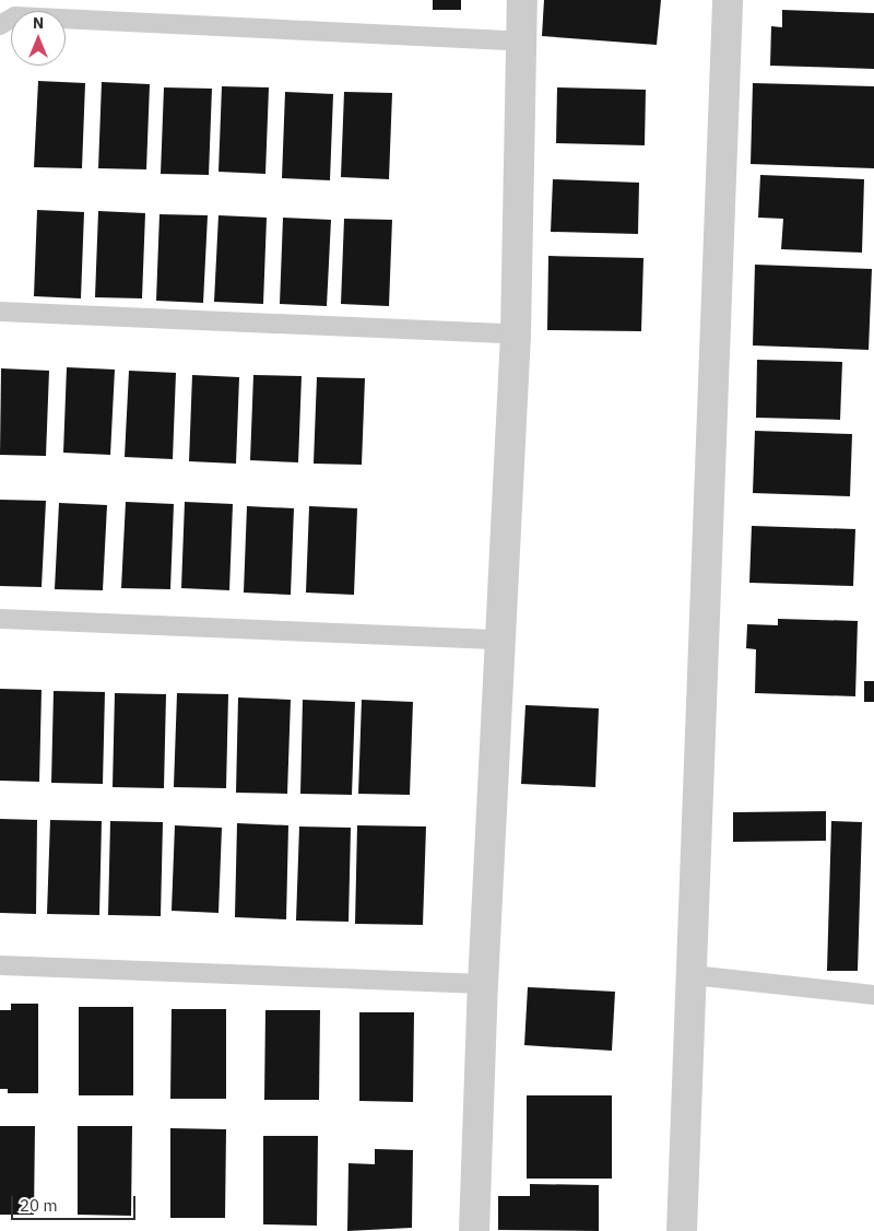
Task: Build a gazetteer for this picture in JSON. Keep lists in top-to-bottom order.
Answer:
{
  "scale_bar": "20 m",
  "north": "top"
}
